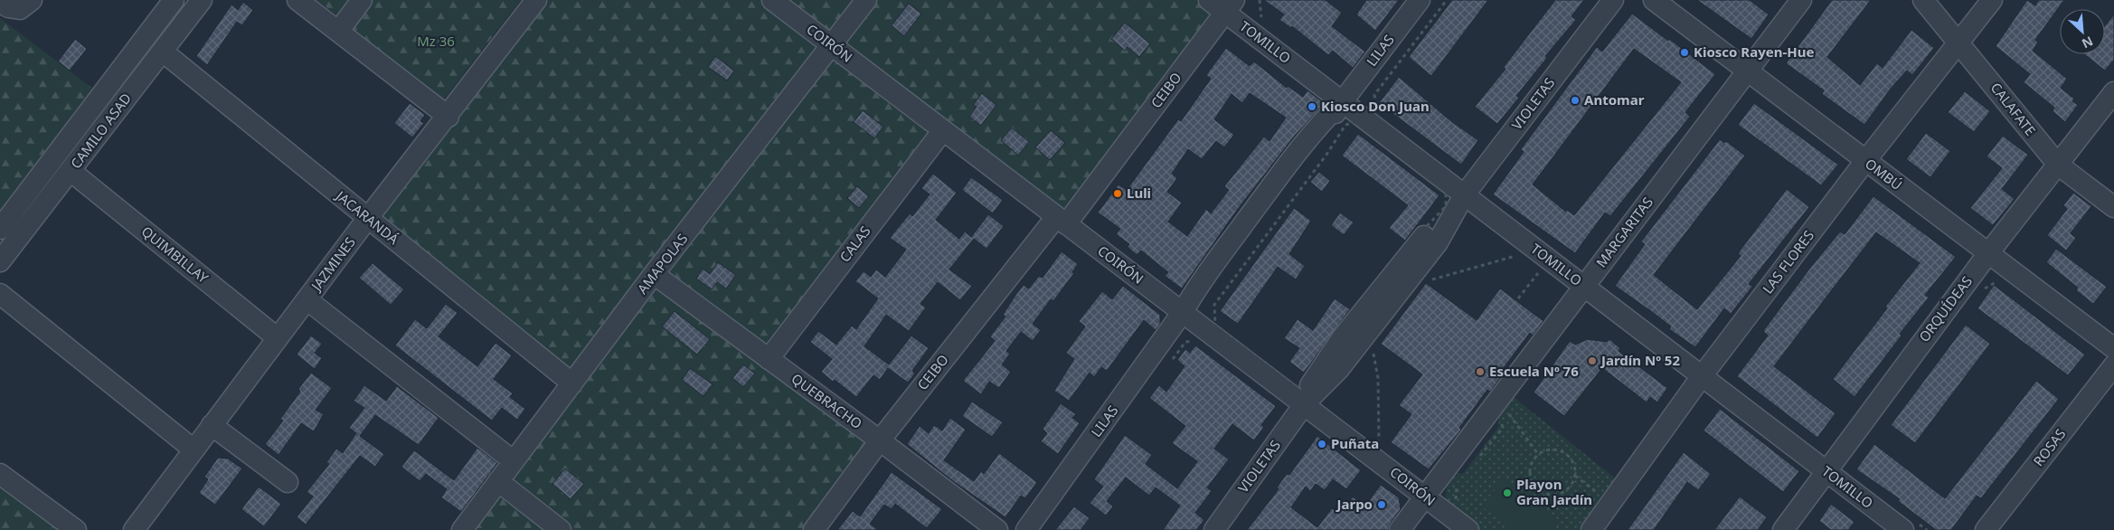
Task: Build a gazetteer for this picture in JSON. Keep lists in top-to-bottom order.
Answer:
{
  "streets": {
    "street": [
      "TOMILLO",
      "COIRÓN",
      "LILAS",
      "CEIBO",
      "VIOLETAS",
      "CALAFATE",
      "CAMILO ASAD",
      "OMBÚ",
      "JACARANDÁ",
      "MARGARITAS",
      "CALAS",
      "QUIMBILLAY",
      "LAS FLORES",
      "JAZMINES",
      "AMAPOLAS",
      "ORQUÍDEAS",
      "QUEBRACHO",
      "ROSAS"
    ]
  },
  "crossings": [
    ["TOMILLO", "LILAS"],
    ["TOMILLO", "CEIBO"],
    ["TOMILLO", "VIOLETAS"],
    ["TOMILLO", "MARGARITAS"],
    ["TOMILLO", "LAS FLORES"],
    ["TOMILLO", "ORQUÍDEAS"],
    ["COIRÓN", "LILAS"],
    ["COIRÓN", "CEIBO"],
    ["COIRÓN", "VIOLETAS"],
    ["COIRÓN", "MARGARITAS"],
    ["COIRÓN", "CALAS"],
    ["COIRÓN", "AMAPOLAS"],
    ["CEIBO", "QUEBRACHO"],
    ["CALAFATE", "LAS FLORES"],
    ["CALAFATE", "ORQUÍDEAS"],
    ["CAMILO ASAD", "JACARANDÁ"],
    ["CAMILO ASAD", "QUIMBILLAY"],
    ["OMBÚ", "MARGARITAS"],
    ["OMBÚ", "LAS FLORES"],
    ["OMBÚ", "ORQUÍDEAS"],
    ["JACARANDÁ", "JAZMINES"],
    ["JACARANDÁ", "AMAPOLAS"],
    ["CALAS", "QUEBRACHO"],
    ["QUIMBILLAY", "JAZMINES"],
    ["AMAPOLAS", "QUEBRACHO"]
  ],
  "parks": ["Mz 36"],
  "places": [
    "Kiosco Rayen-Hue",
    "Antomar",
    "Kiosco Don Juan",
    "Luli",
    "Jardín Nº 52",
    "Escuela Nº 76",
    "Puñata",
    "Playon Gran Jardín",
    "Jarpo"
  ],
  "north": "bottom right"
}
